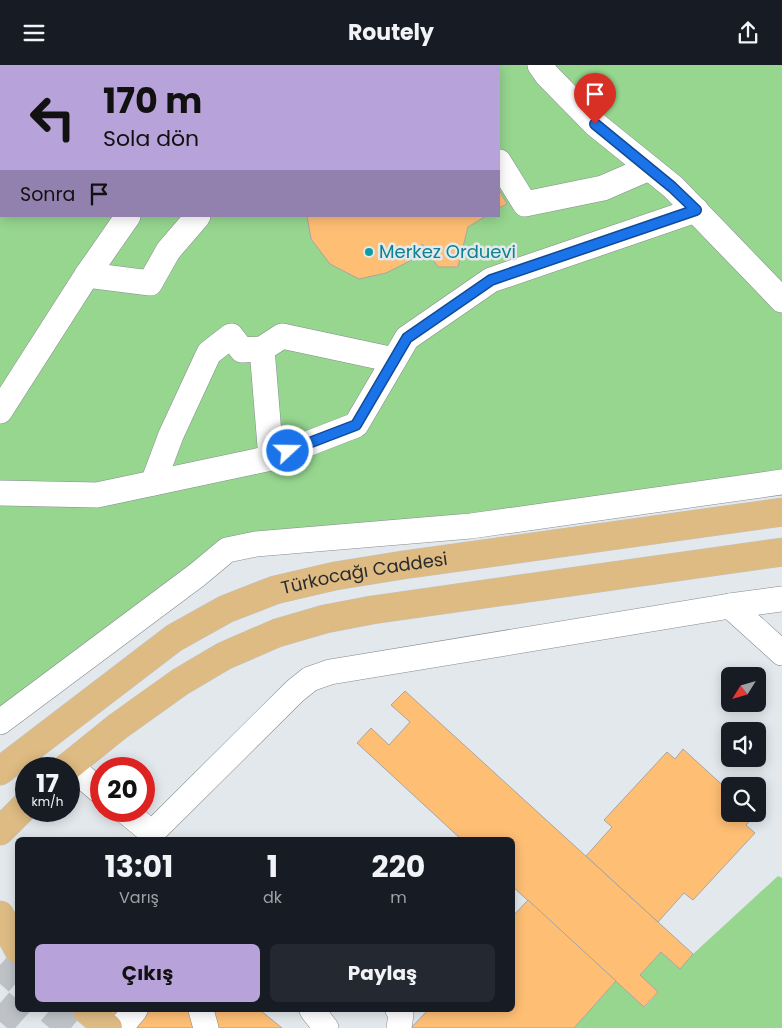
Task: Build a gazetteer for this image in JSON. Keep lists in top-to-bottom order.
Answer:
{
  "streets": {
    "main road": ["Türkocağı Caddesi"]
  },
  "places": ["Merkez Orduevi"],
  "north": "bottom left",
  "page": {
    "header": "Routely",
    "turn": ["170 m", "Sola dön"],
    "then": "Sonra",
    "speed": "17 km/h",
    "limit": "20",
    "eta": [
      "13:01",
      "Varış",
      "1",
      "dk",
      "220",
      "m"
    ],
    "buttons": ["Çıkış", "Paylaş"]
  }
}
